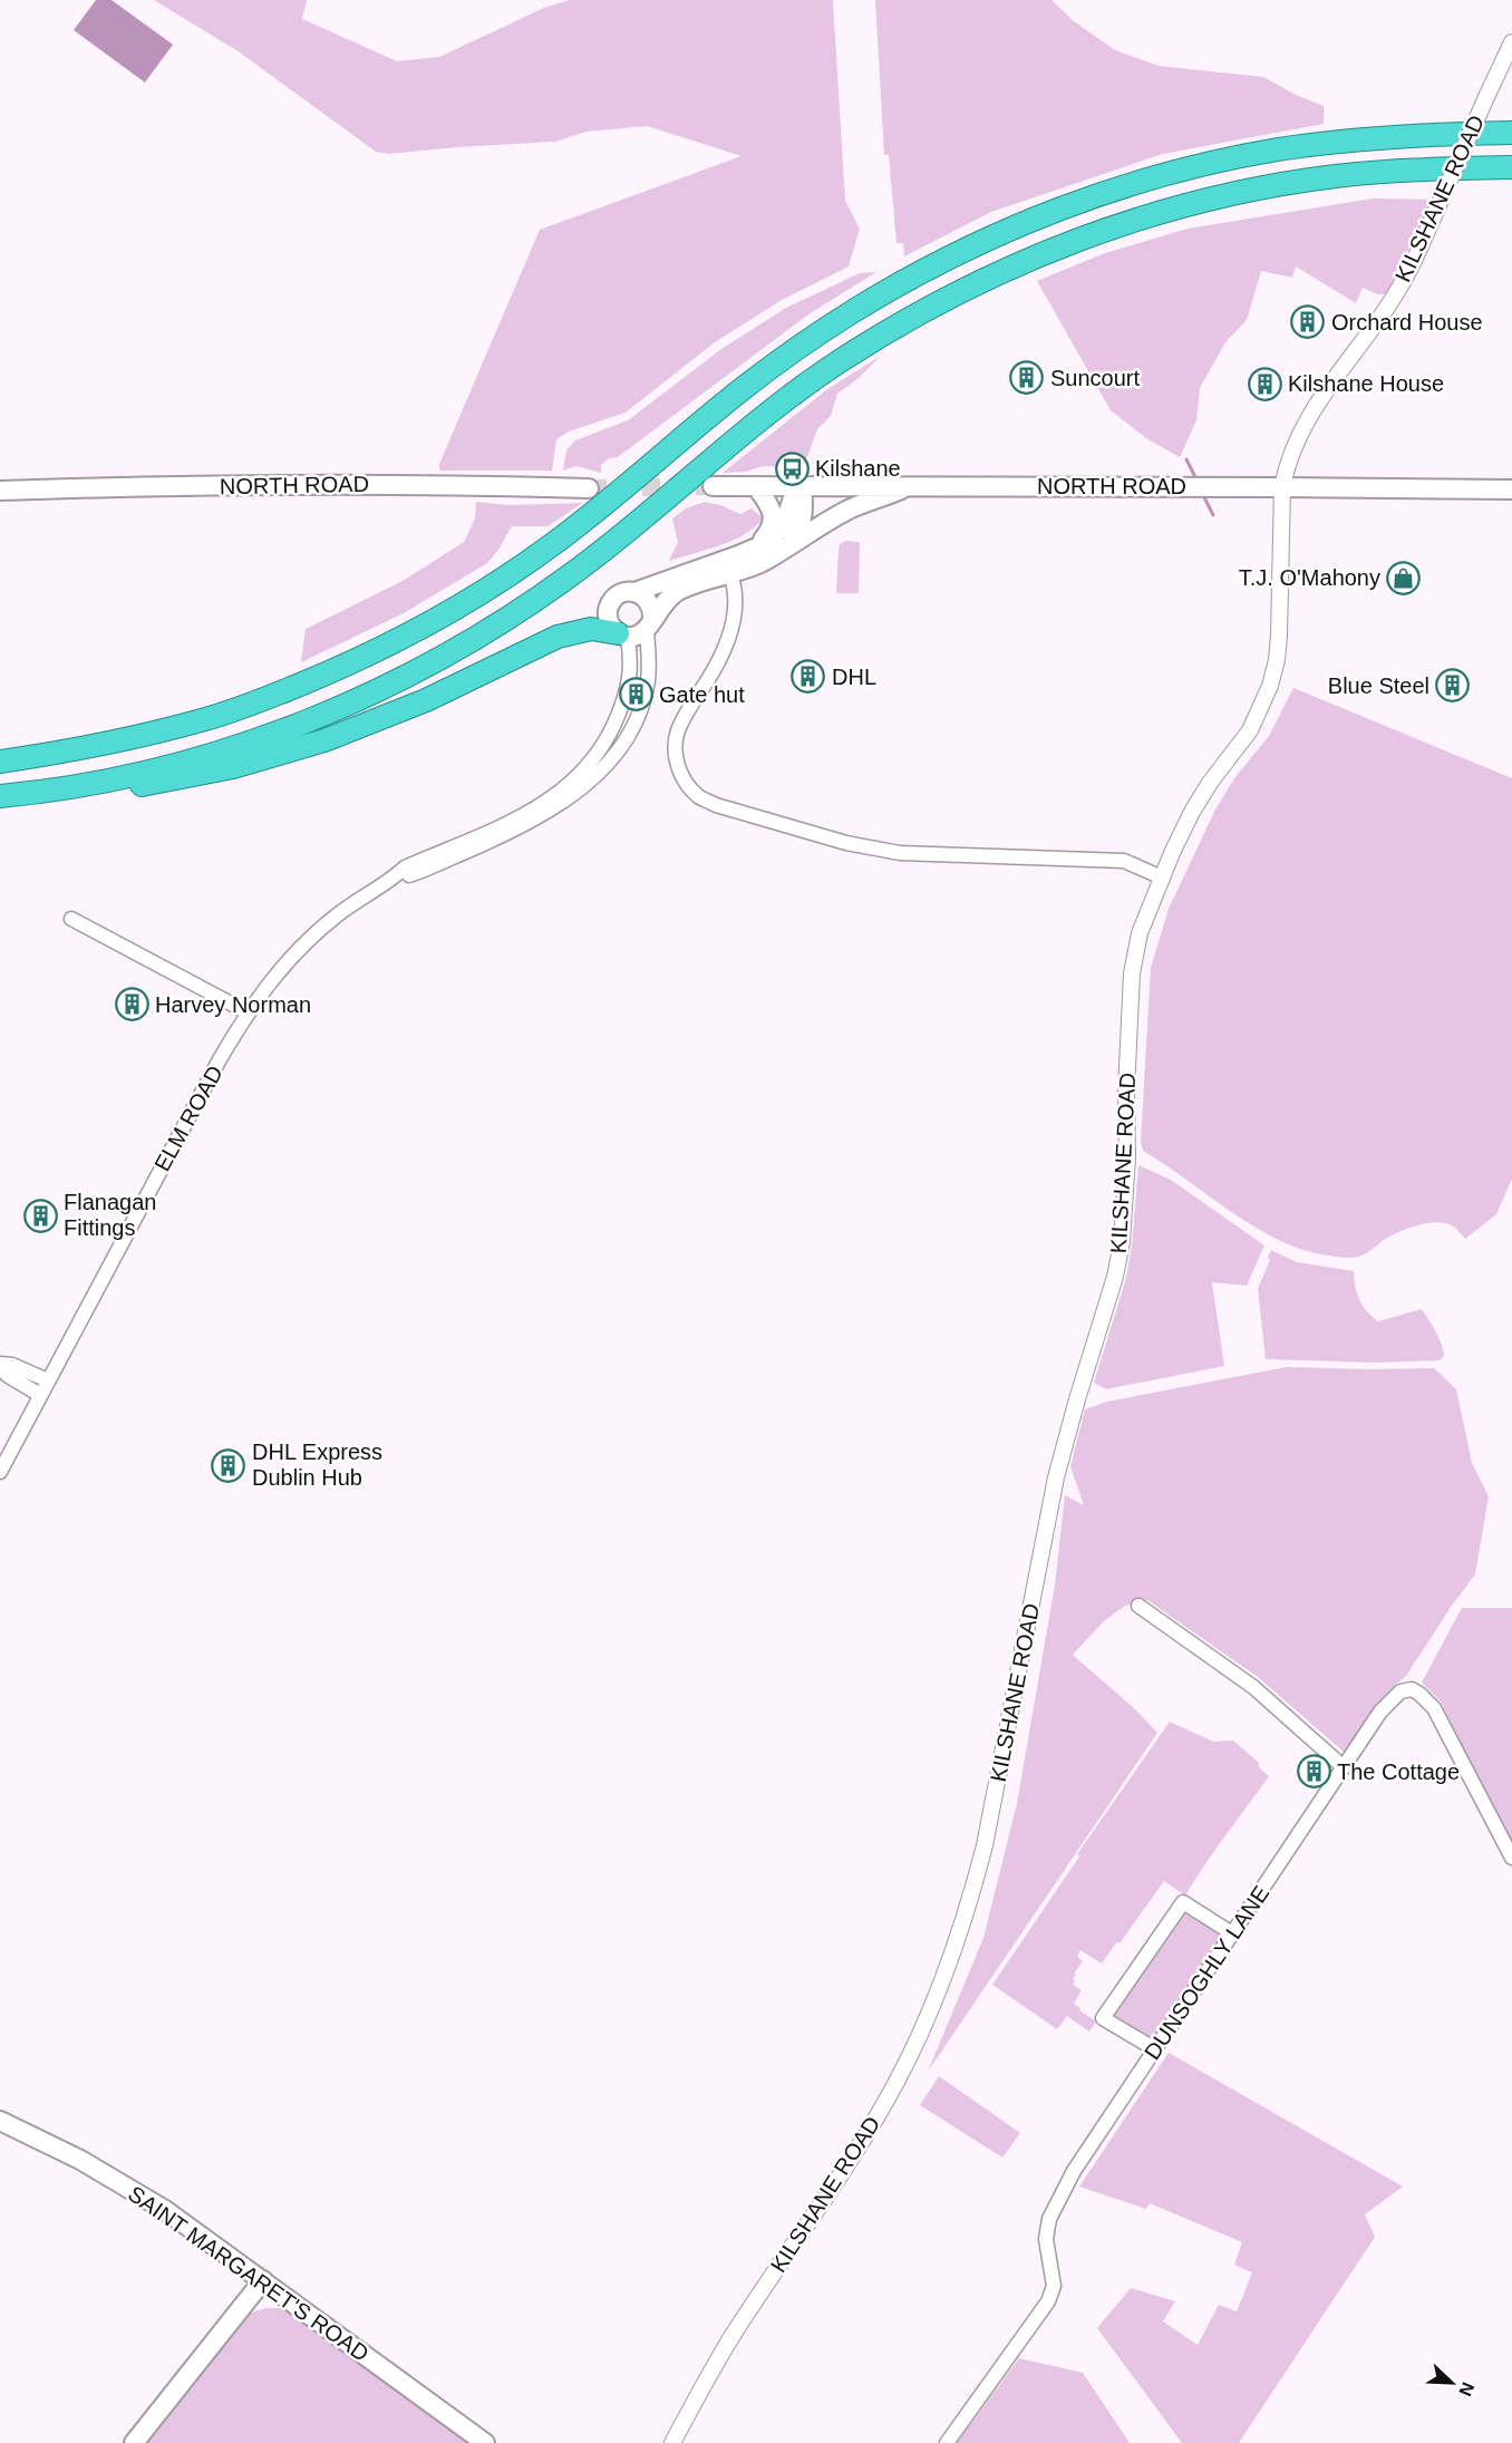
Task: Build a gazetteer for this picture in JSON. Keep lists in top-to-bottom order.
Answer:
{
  "streets": {
    "main road": ["NORTH ROAD", "SAINT MARGARET'S ROAD"],
    "street": ["KILSHANE ROAD", "ELM ROAD", "DUNSOGHLY LANE"]
  },
  "crossings": [
    ["KILSHANE ROAD", "NORTH ROAD"]
  ],
  "places": {
    "building": [
      "Orchard House",
      "Suncourt",
      "Kilshane House",
      "DHL",
      "Blue Steel",
      "Gate hut",
      "Harvey Norman",
      "Flanagan Fittings",
      "DHL Express Dublin Hub",
      "The Cottage"
    ],
    "bus stop": ["Kilshane"],
    "shop": ["T.J. O'Mahony"]
  },
  "north": "bottom right"
}
